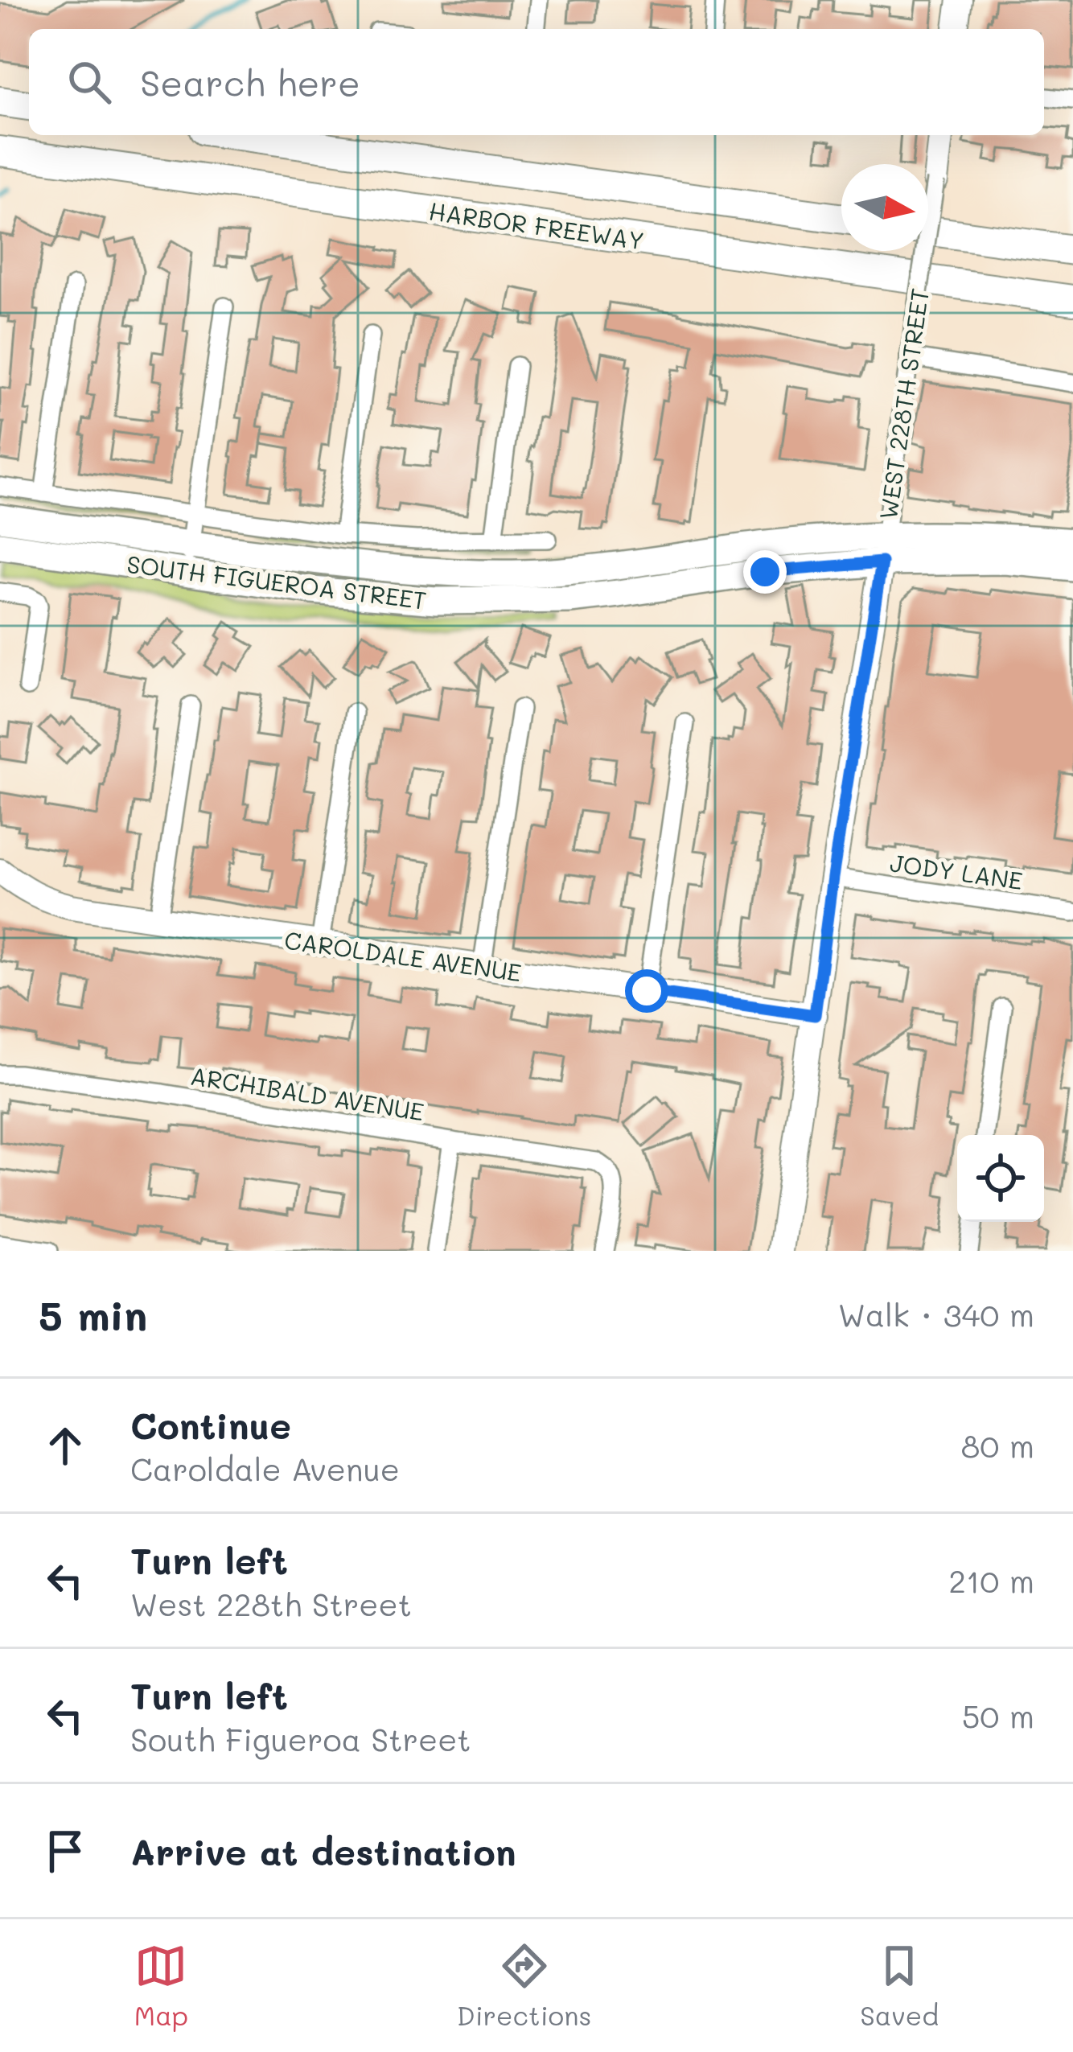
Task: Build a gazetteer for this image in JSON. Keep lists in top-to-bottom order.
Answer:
{
  "streets": {
    "highway": ["HARBOR FREEWAY"],
    "main road": ["SOUTH FIGUEROA STREET"],
    "street": [
      "WEST 228TH STREET",
      "JODY LANE",
      "CAROLDALE AVENUE",
      "ARCHIBALD AVENUE"
    ]
  },
  "crossings": [
    ["WEST 228TH STREET", "SOUTH FIGUEROA STREET"],
    ["WEST 228TH STREET", "JODY LANE"],
    ["WEST 228TH STREET", "CAROLDALE AVENUE"]
  ],
  "north": "right",
  "page": {
    "search": "Search here",
    "heading": ["5 min", "Walk · 340 m"],
    "list": [
      ["Continue", "Caroldale Avenue", "80 m"],
      ["Turn left", "West 228th Street", "210 m"],
      ["Turn left", "South Figueroa Street", "50 m"],
      "Arrive at destination"
    ],
    "nav": ["Map", "Directions", "Saved"]
  }
}
